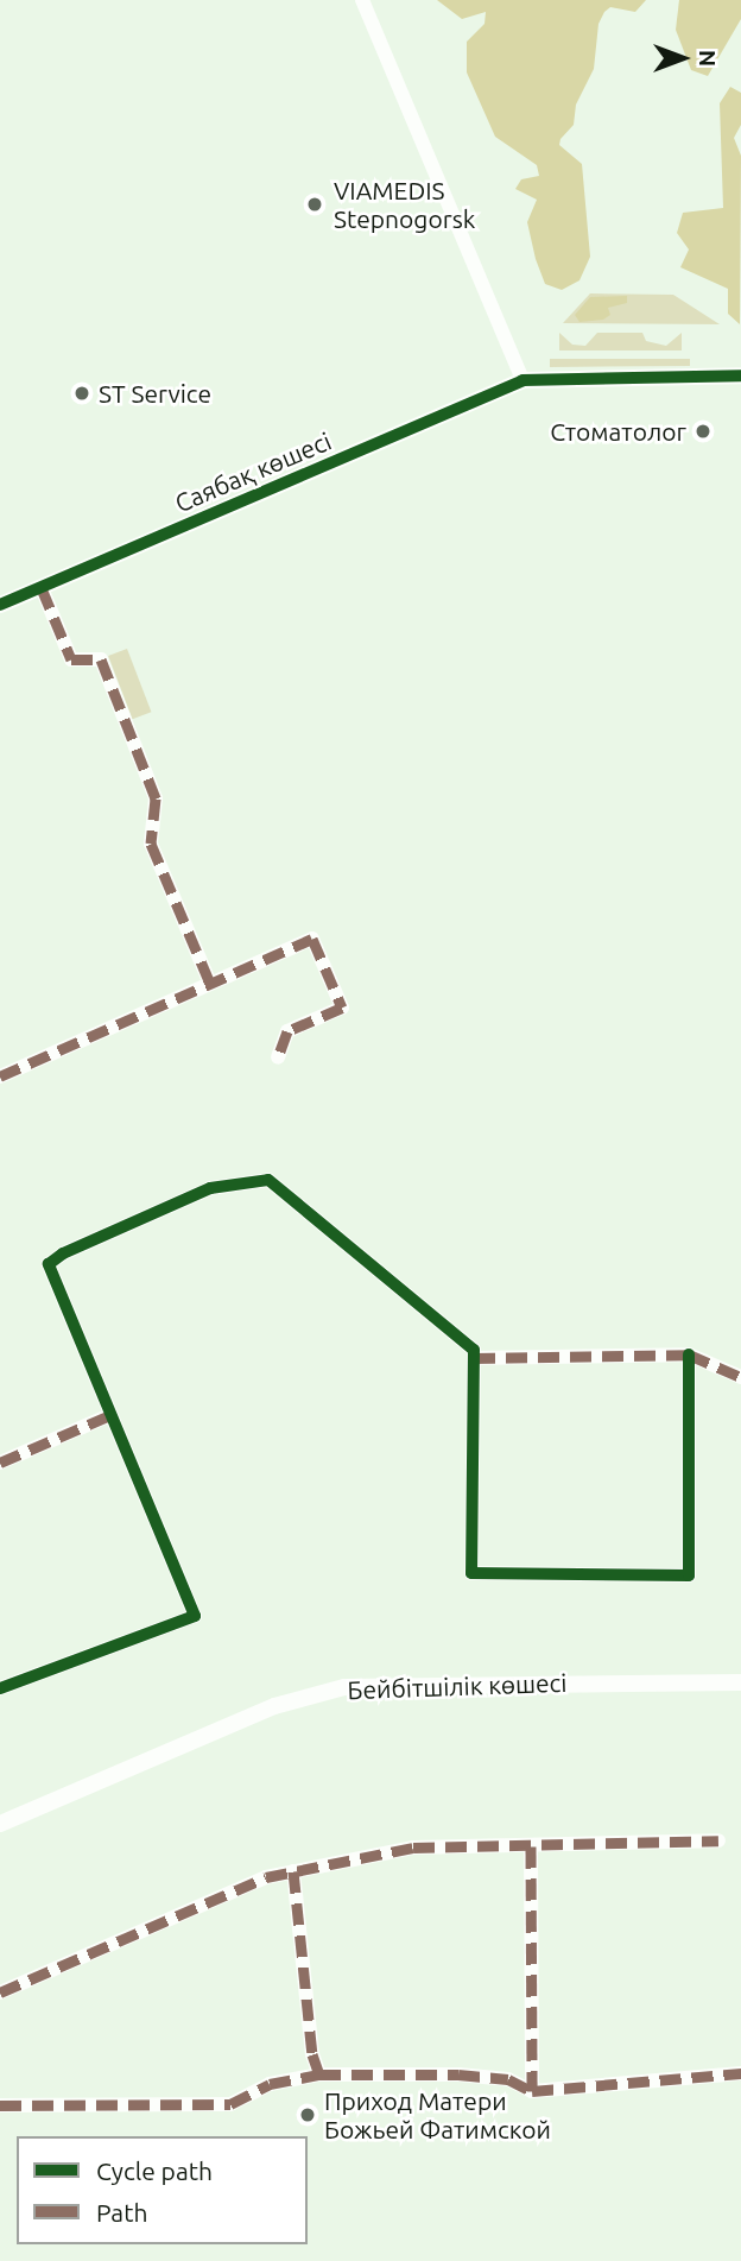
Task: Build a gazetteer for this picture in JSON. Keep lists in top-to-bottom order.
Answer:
{
  "streets": {
    "street": ["Саябақ көшесі", "Бейбітшілік көшесі"]
  },
  "places": [
    "VIAMEDIS Stepnogorsk",
    "ST Service",
    "Стоматолог",
    "Приход Матери Божьей Фатимской"
  ],
  "legend": ["Cycle path", "Path"],
  "north": "right"
}
